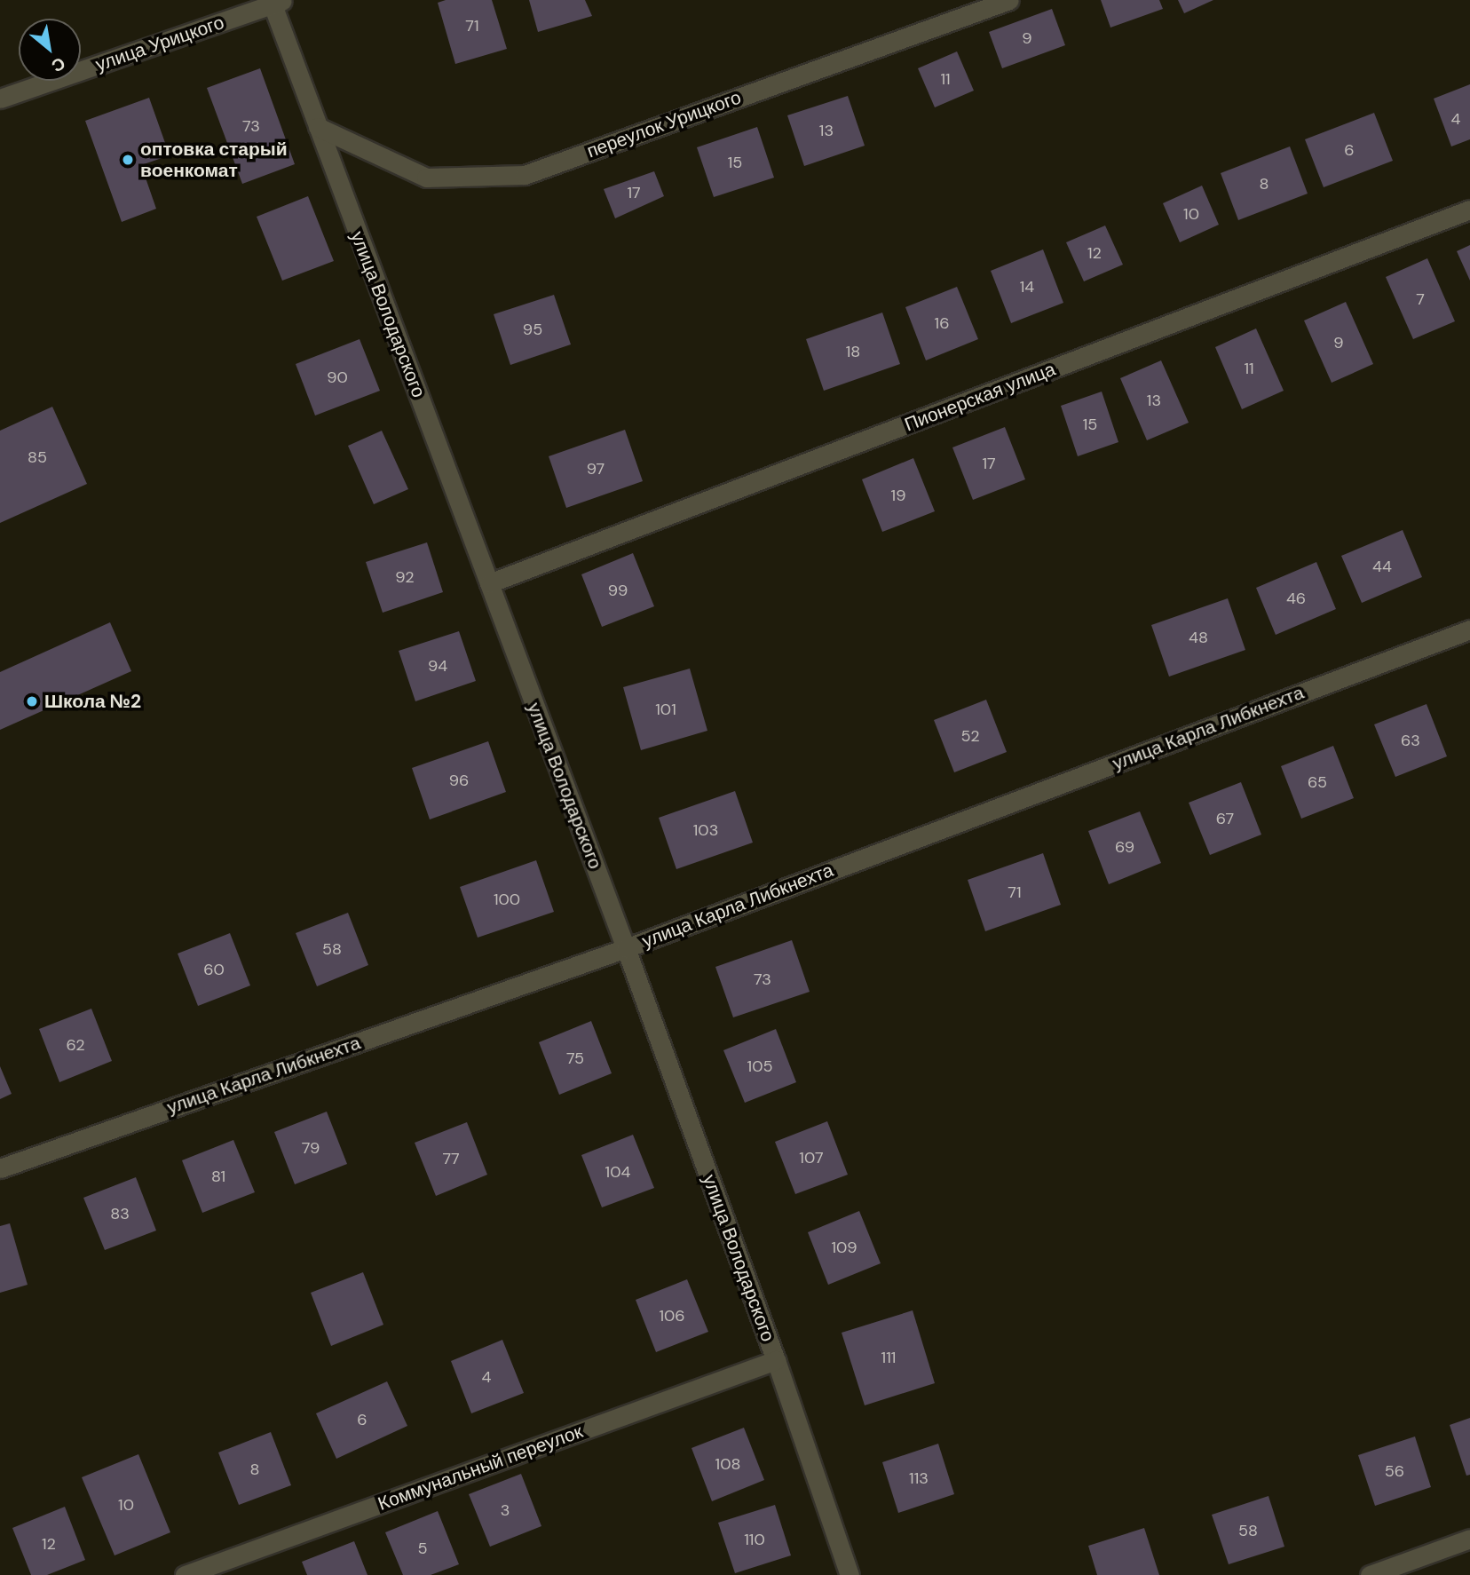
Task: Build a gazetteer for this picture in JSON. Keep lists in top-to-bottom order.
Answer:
{
  "streets": {
    "street": [
      "улица Урицкого",
      "переулок Урицкого",
      "улица Володарского",
      "Пионерская улица",
      "улица Карла Либкнехта",
      "Коммунальный переулок"
    ]
  },
  "crossings": [
    ["улица Урицкого", "улица Володарского"],
    ["переулок Урицкого", "улица Володарского"],
    ["улица Володарского", "Пионерская улица"],
    ["улица Володарского", "улица Карла Либкнехта"],
    ["улица Володарского", "Коммунальный переулок"]
  ],
  "places": ["оптовка старый военкомат", "Школа №2"],
  "house_numbers": [
    "71",
    "9",
    "11",
    "4",
    "73",
    "13",
    "6",
    "15",
    "8",
    "17",
    "10",
    "12",
    "14",
    "7",
    "16",
    "95",
    "9",
    "18",
    "11",
    "90",
    "13",
    "15",
    "85",
    "17",
    "97",
    "19",
    "44",
    "92",
    "99",
    "46",
    "48",
    "94",
    "101",
    "52",
    "63",
    "96",
    "65",
    "67",
    "103",
    "69",
    "71",
    "100",
    "58",
    "60",
    "73",
    "62",
    "75",
    "105",
    "79",
    "107",
    "77",
    "104",
    "81",
    "83",
    "109",
    "106",
    "111",
    "4",
    "6",
    "108",
    "8",
    "56",
    "113",
    "10",
    "3",
    "58",
    "110",
    "12",
    "5"
  ],
  "north": "bottom right"
}
